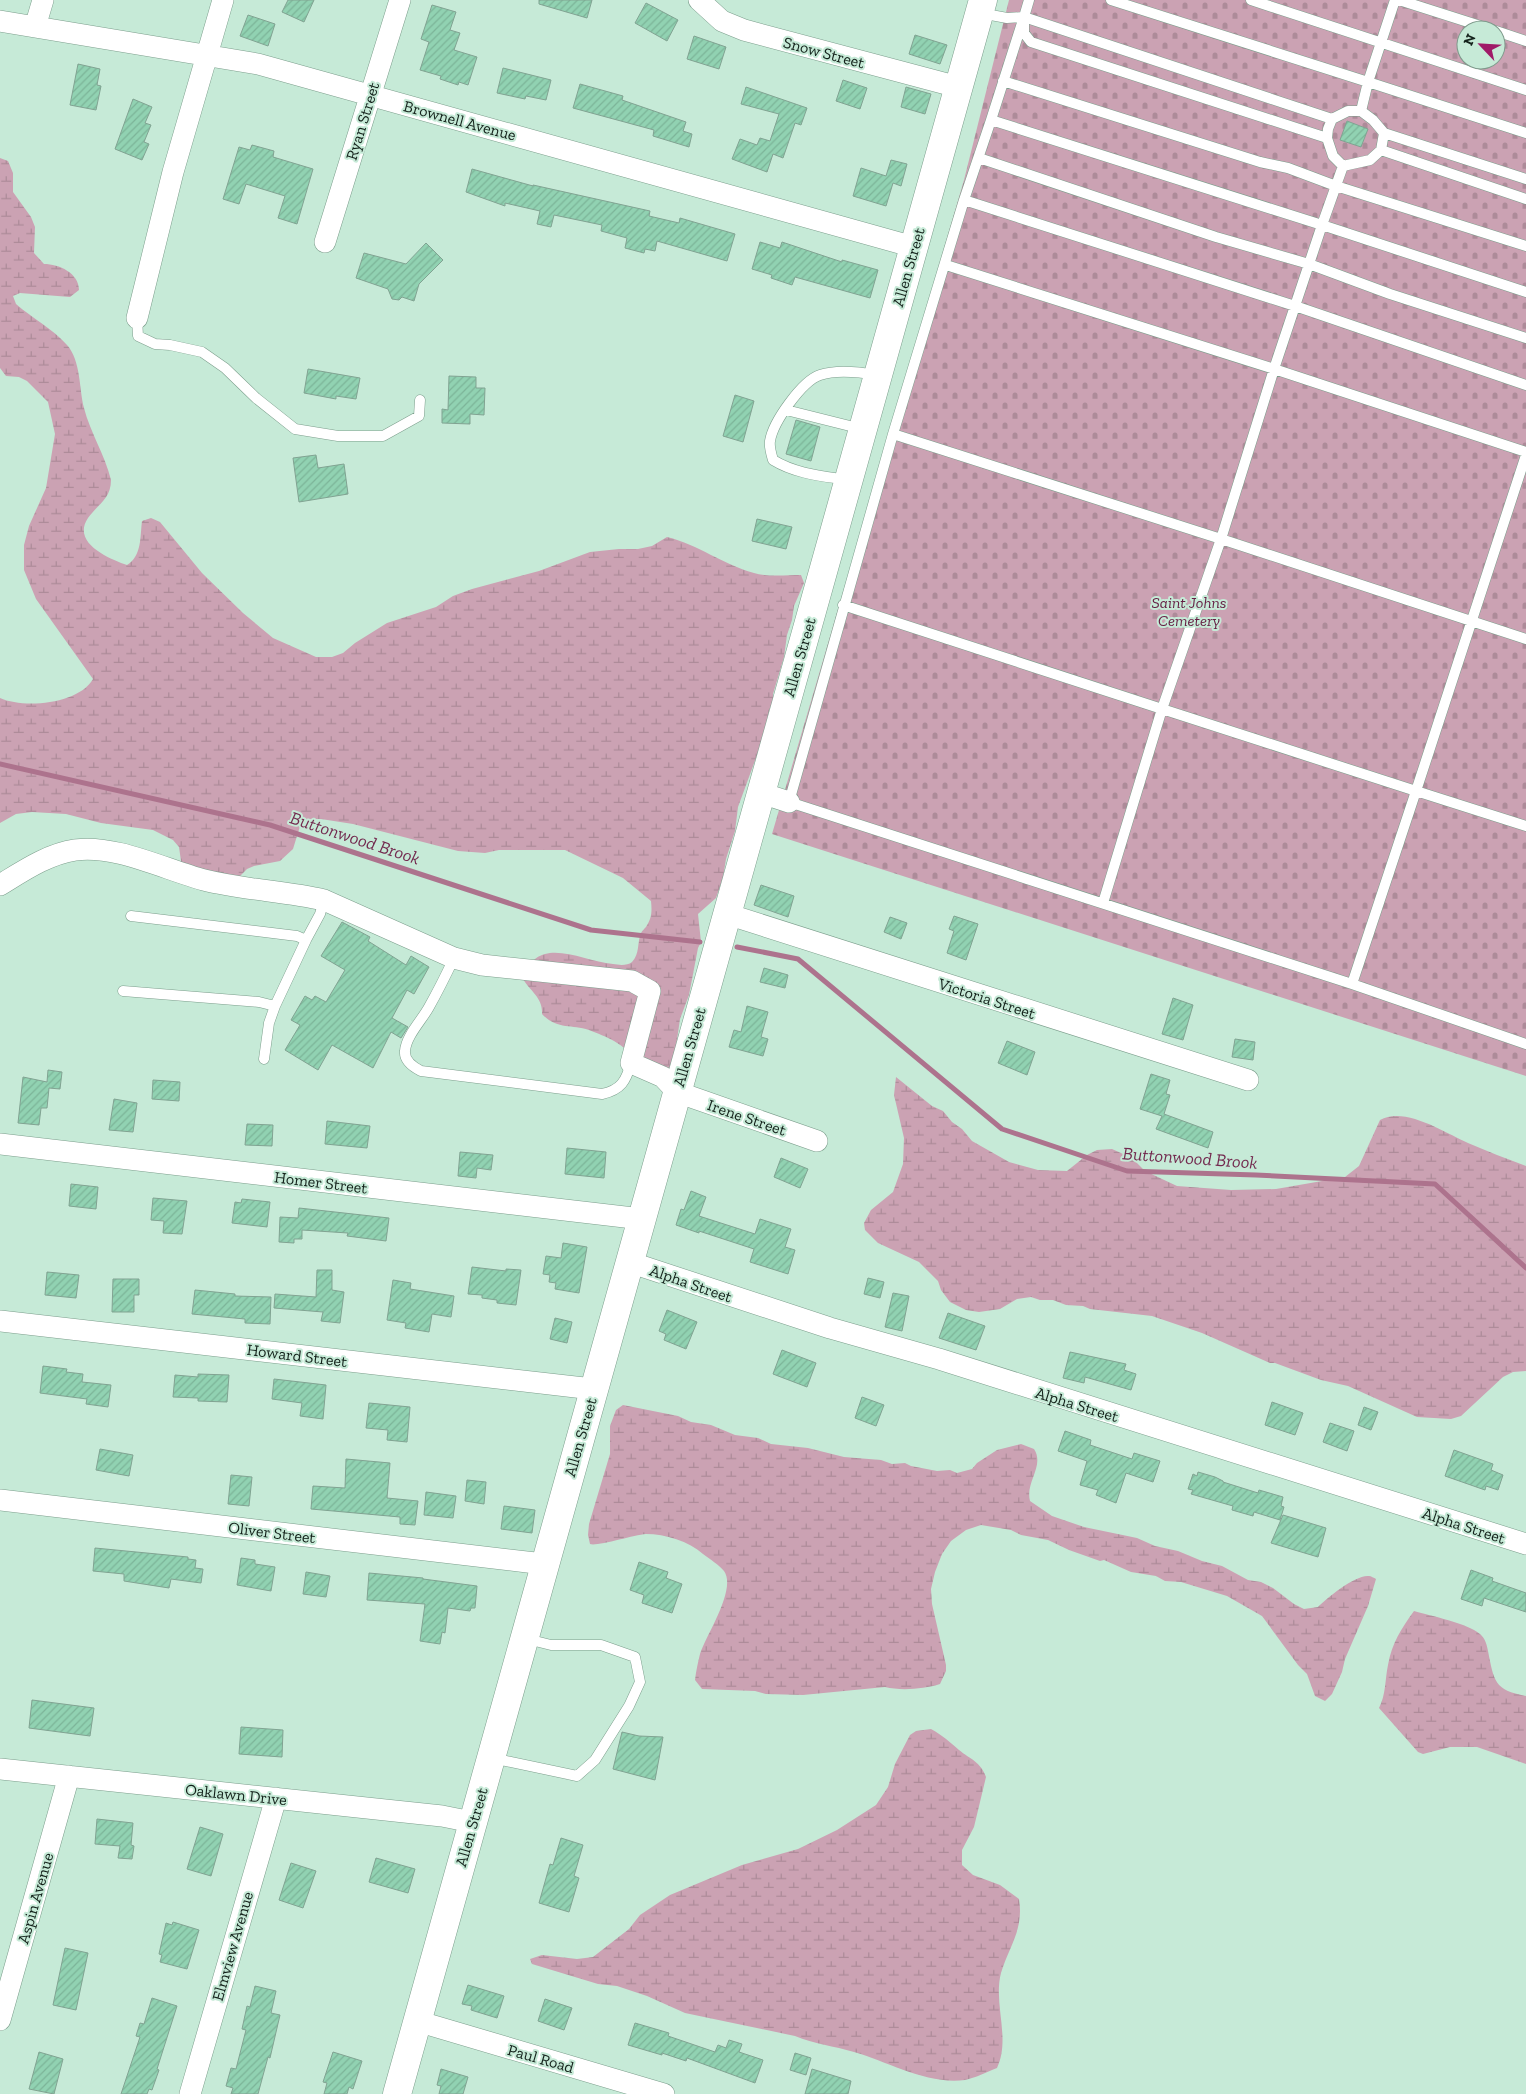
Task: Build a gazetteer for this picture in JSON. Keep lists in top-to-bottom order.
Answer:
{
  "streets": {
    "street": [
      "Snow Street",
      "Brownell Avenue",
      "Ryan Street",
      "Allen Street",
      "Victoria Street",
      "Irene Street",
      "Homer Street",
      "Alpha Street",
      "Howard Street",
      "Oliver Street",
      "Oaklawn Drive",
      "Aspin Avenue",
      "Elmview Avenue",
      "Paul Road"
    ]
  },
  "crossings": [
    ["Snow Street", "Allen Street"],
    ["Brownell Avenue", "Ryan Street"],
    ["Brownell Avenue", "Allen Street"],
    ["Allen Street", "Victoria Street"],
    ["Allen Street", "Irene Street"],
    ["Allen Street", "Homer Street"],
    ["Allen Street", "Alpha Street"],
    ["Allen Street", "Howard Street"],
    ["Allen Street", "Oliver Street"],
    ["Allen Street", "Oaklawn Drive"],
    ["Allen Street", "Paul Road"],
    ["Oaklawn Drive", "Aspin Avenue"],
    ["Oaklawn Drive", "Elmview Avenue"]
  ],
  "water": ["Buttonwood Brook"],
  "parks": ["Saint Johns Cemetery"],
  "north": "top left"
}
